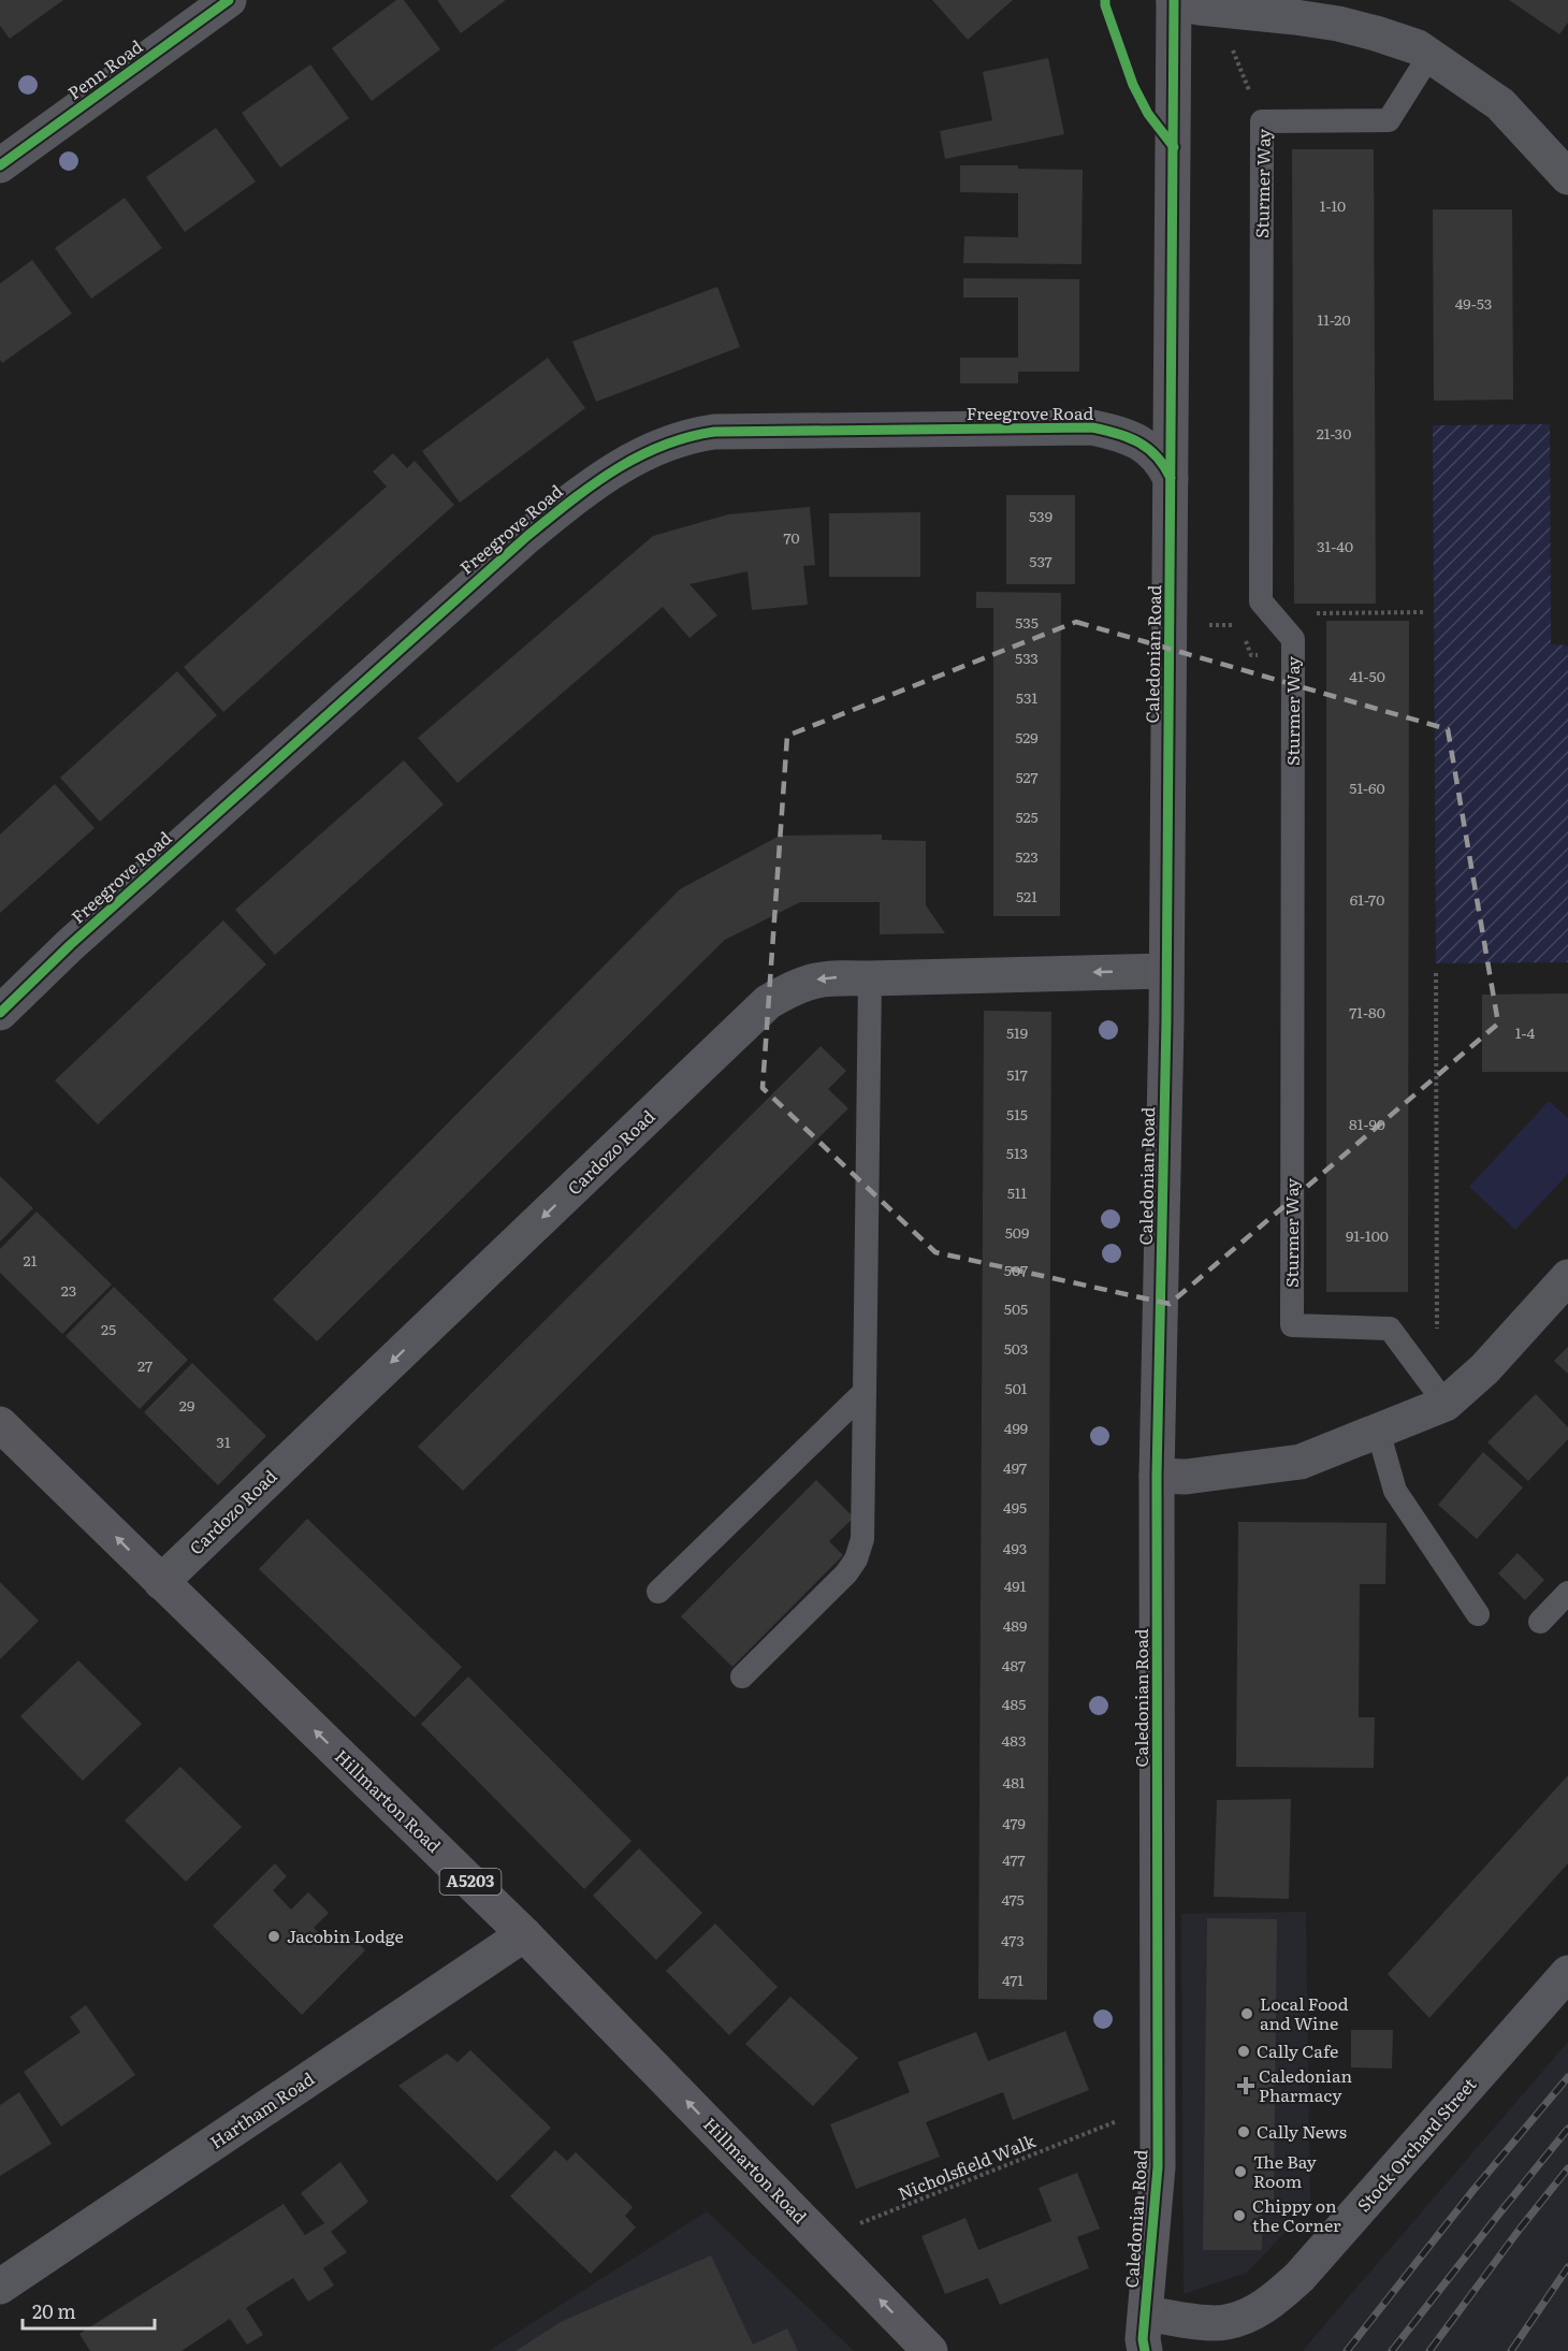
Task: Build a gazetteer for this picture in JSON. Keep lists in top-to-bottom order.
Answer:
{
  "streets": {
    "main road": ["Caledonian Road", "Hillmarton Road", "A5203"],
    "street": [
      "Penn Road",
      "Freegrove Road",
      "Cardozo Road",
      "Hartham Road",
      "Stock Orchard Street"
    ],
    "lane": ["Sturmer Way"],
    "path": ["Nicholsfield Walk"]
  },
  "crossings": [
    ["Freegrove Road", "Caledonian Road"],
    ["Caledonian Road", "Cardozo Road"],
    ["Caledonian Road", "Stock Orchard Street"],
    ["Cardozo Road", "Hillmarton Road"],
    ["Hillmarton Road", "Hartham Road"],
    ["Hillmarton Road", "Nicholsfield Walk"]
  ],
  "one_way": ["Cardozo Road", "Hillmarton Road"],
  "places": {
    "other": [
      "Jacobin Lodge",
      "Local Food and Wine",
      "Cally Cafe",
      "Cally News",
      "The Bay Room",
      "Chippy on the Corner"
    ],
    "health": ["Caledonian Pharmacy"]
  },
  "house_numbers": [
    "1-10",
    "49-53",
    "11-20",
    "21-30",
    "539",
    "70",
    "31-40",
    "537",
    "535",
    "533",
    "41-50",
    "531",
    "529",
    "527",
    "51-60",
    "525",
    "523",
    "521",
    "61-70",
    "71-80",
    "519",
    "1-4",
    "517",
    "515",
    "81-90",
    "513",
    "511",
    "509",
    "91-100",
    "21",
    "507",
    "23",
    "505",
    "25",
    "503",
    "27",
    "501",
    "29",
    "499",
    "31",
    "497",
    "495",
    "493",
    "491",
    "489",
    "487",
    "485",
    "483",
    "481",
    "479",
    "477",
    "475",
    "473",
    "471"
  ],
  "scale_bar": "20 m"
}
